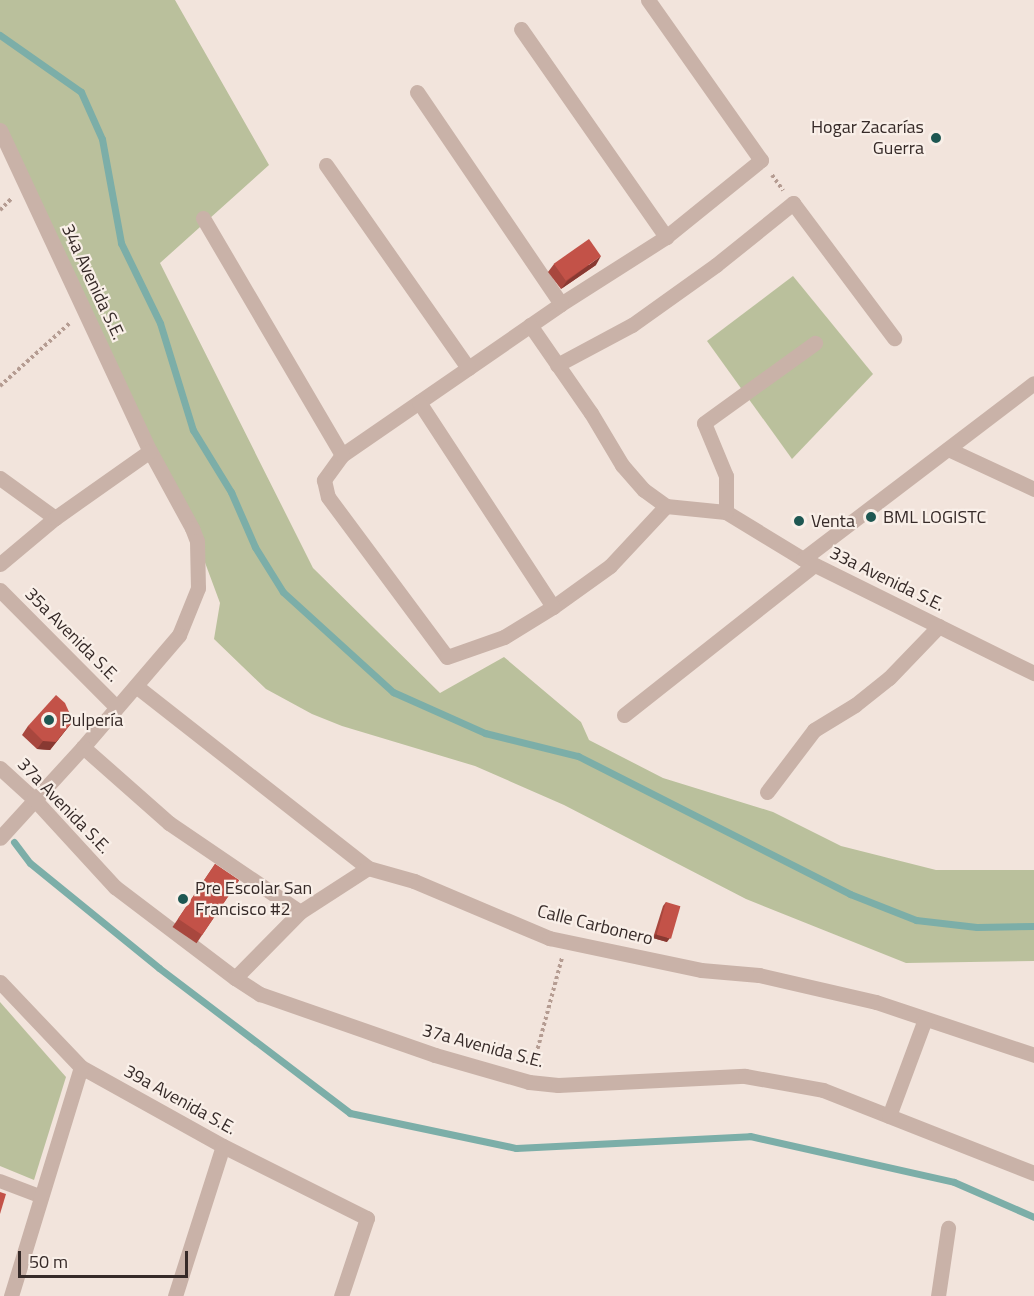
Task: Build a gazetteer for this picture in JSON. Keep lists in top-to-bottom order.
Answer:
{
  "streets": {
    "street": [
      "34a Avenida S.E.",
      "33a Avenida S.E.",
      "35a Avenida S.E.",
      "37a Avenida S.E.",
      "Calle Carbonero",
      "39a Avenida S.E."
    ]
  },
  "crossings": [
    ["34a Avenida S.E.", "35a Avenida S.E."],
    ["34a Avenida S.E.", "37a Avenida S.E."],
    ["34a Avenida S.E.", "Calle Carbonero"]
  ],
  "places": [
    "Hogar Zacarías Guerra",
    "BML LOGISTC",
    "Venta",
    "Pulpería",
    "Pre Escolar San Francisco #2"
  ],
  "scale_bar": "50 m"
}
